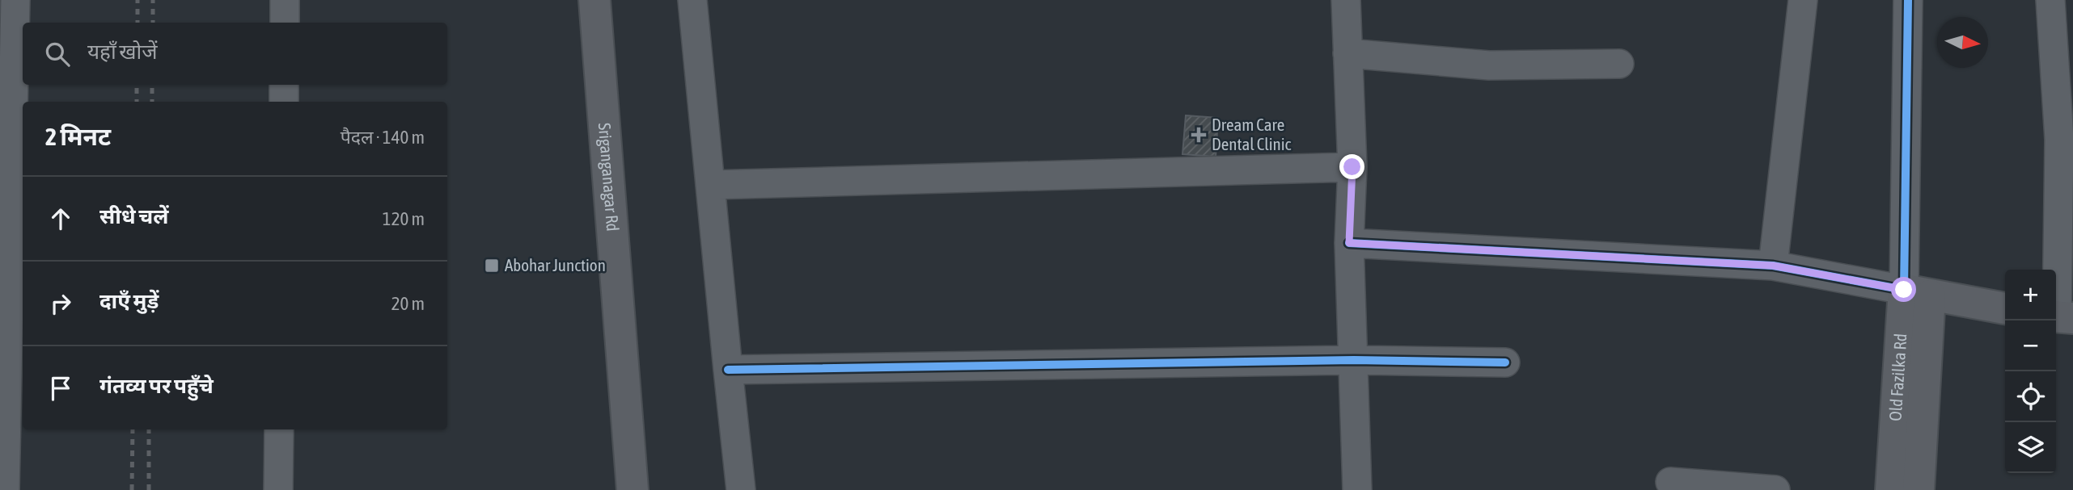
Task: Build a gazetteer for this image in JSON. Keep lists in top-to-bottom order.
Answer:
{
  "streets": {
    "main road": ["Sriganganagar Rd", "Old Fazilka Rd"]
  },
  "places": {
    "health": ["Dream Care Dental Clinic"],
    "transit": ["Abohar Junction"]
  },
  "north": "right",
  "page": {
    "search": "यहाँ खोजें",
    "heading": ["2 मिनट", "पैदल · 140 m"],
    "list": [
      ["सीधे चलें", "120 m"],
      ["दाएँ मुड़ें", "20 m"],
      "गंतव्य पर पहुँचे"
    ],
    "map_buttons": ["+", "−"]
  }
}
